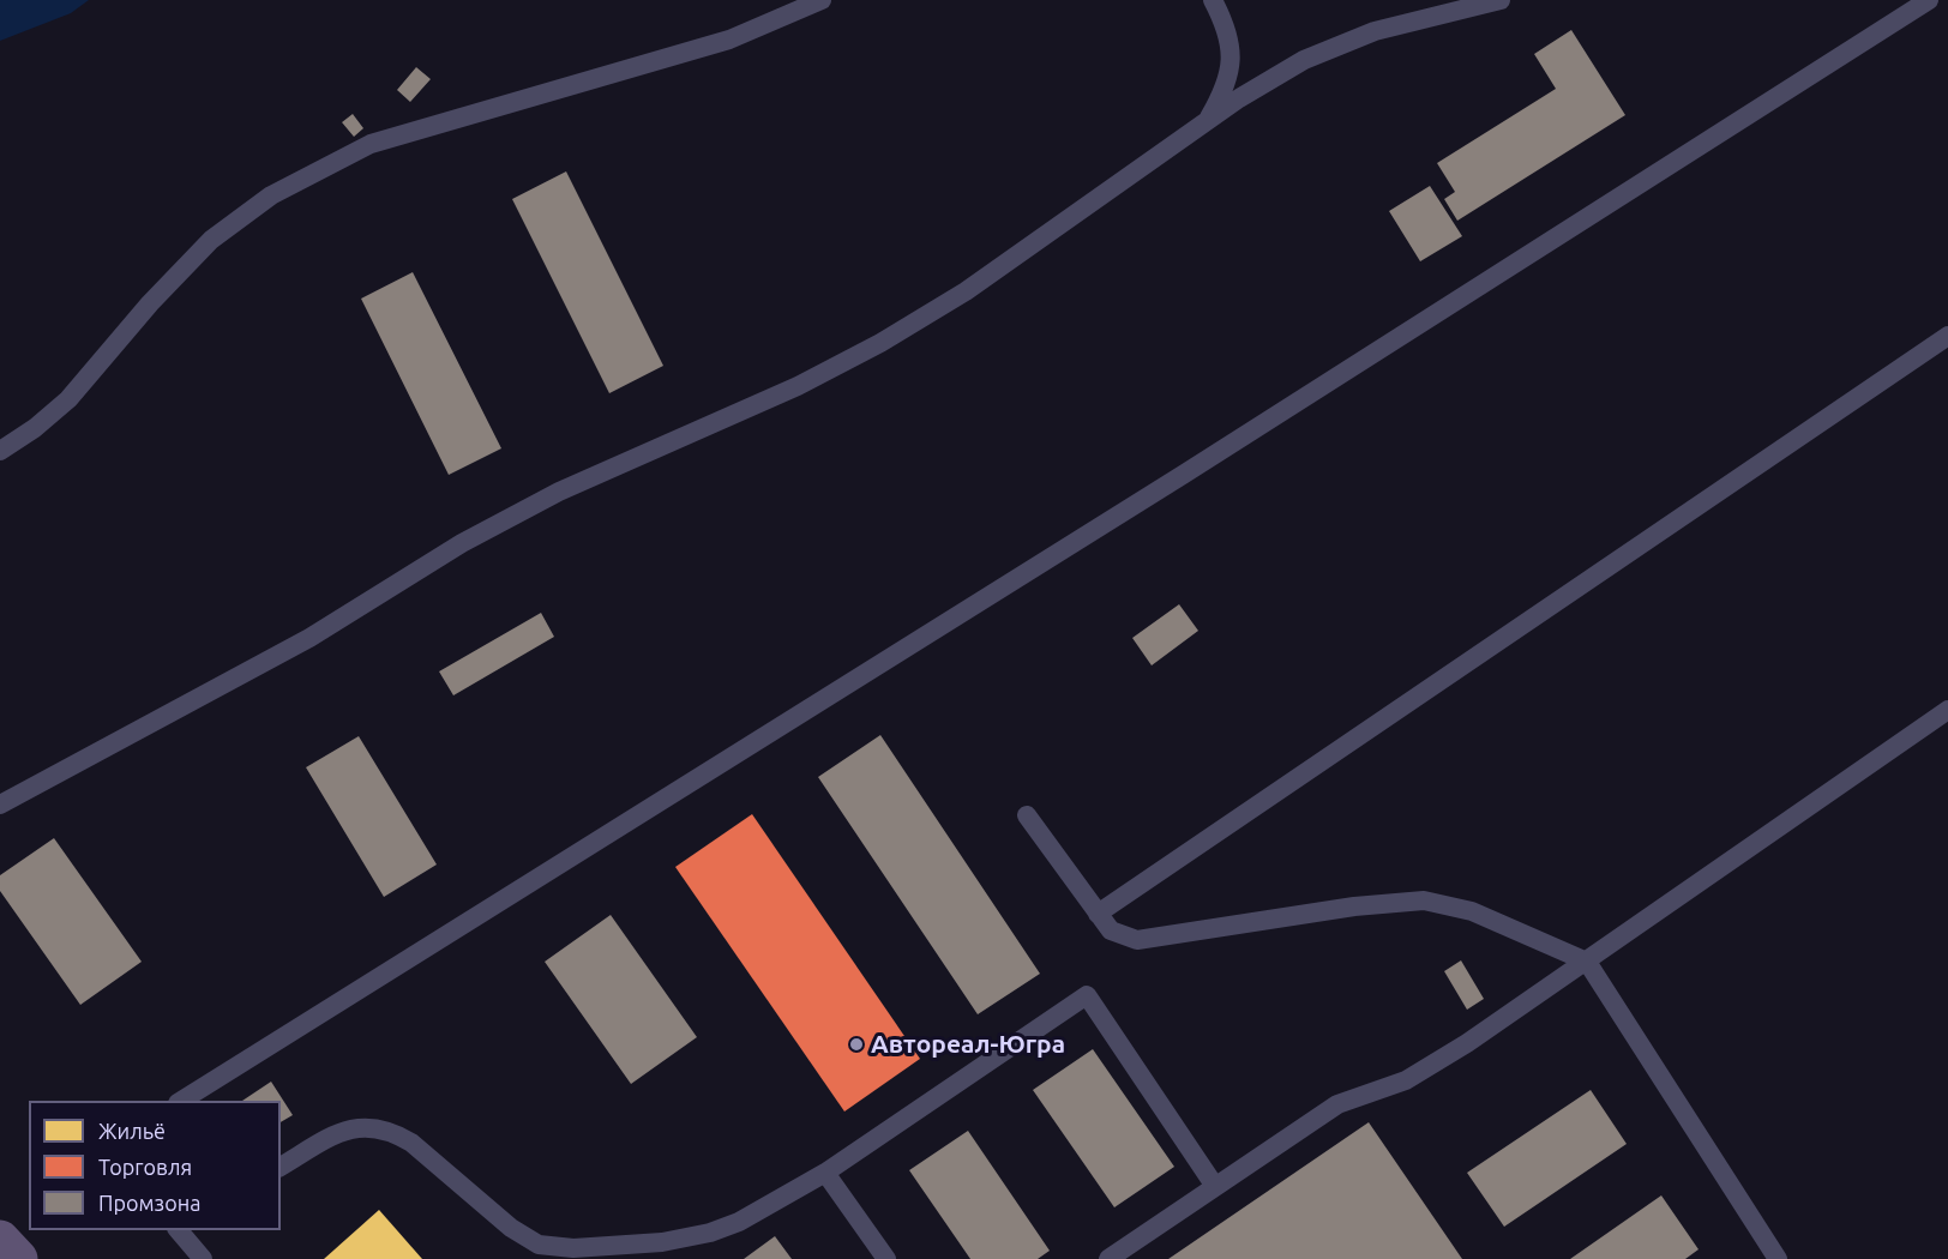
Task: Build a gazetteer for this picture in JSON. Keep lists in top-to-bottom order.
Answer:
{
  "places": ["Автореал-Югра"],
  "legend": ["Жильё", "Торговля", "Промзона"]
}
